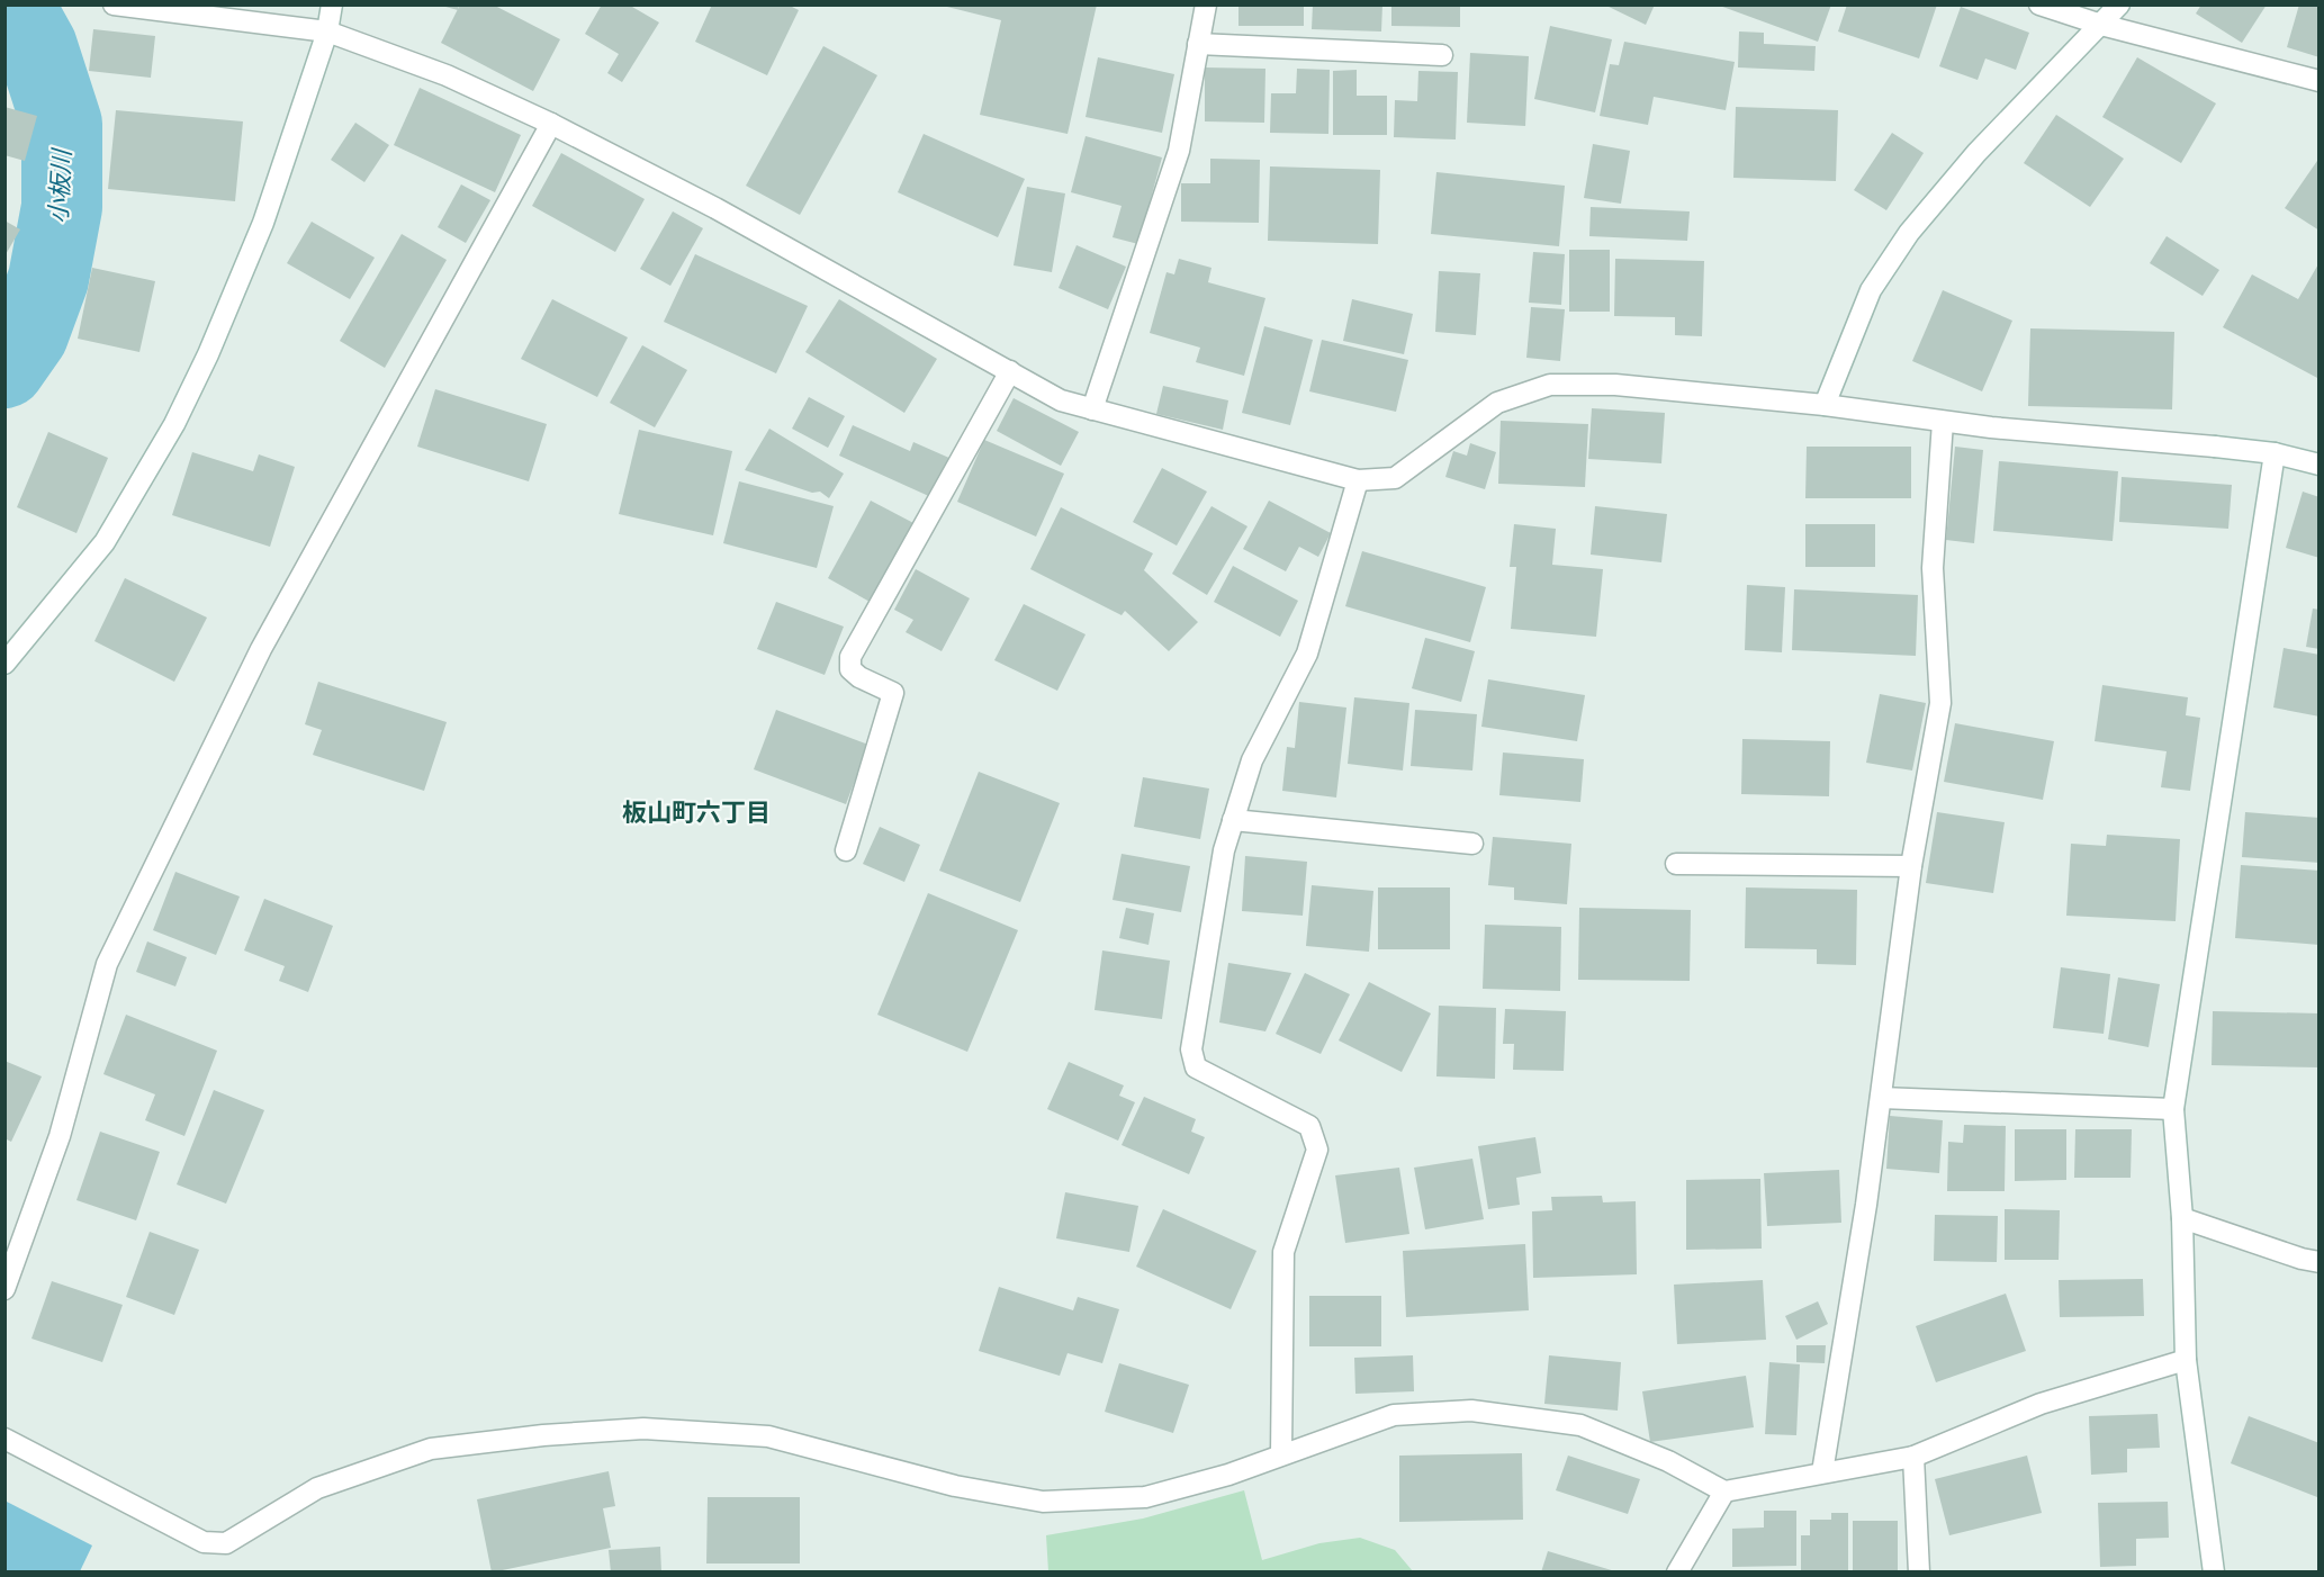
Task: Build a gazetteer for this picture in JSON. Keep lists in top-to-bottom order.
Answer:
{
  "districts": ["板山町六丁目"],
  "water": ["小板川"]
}
